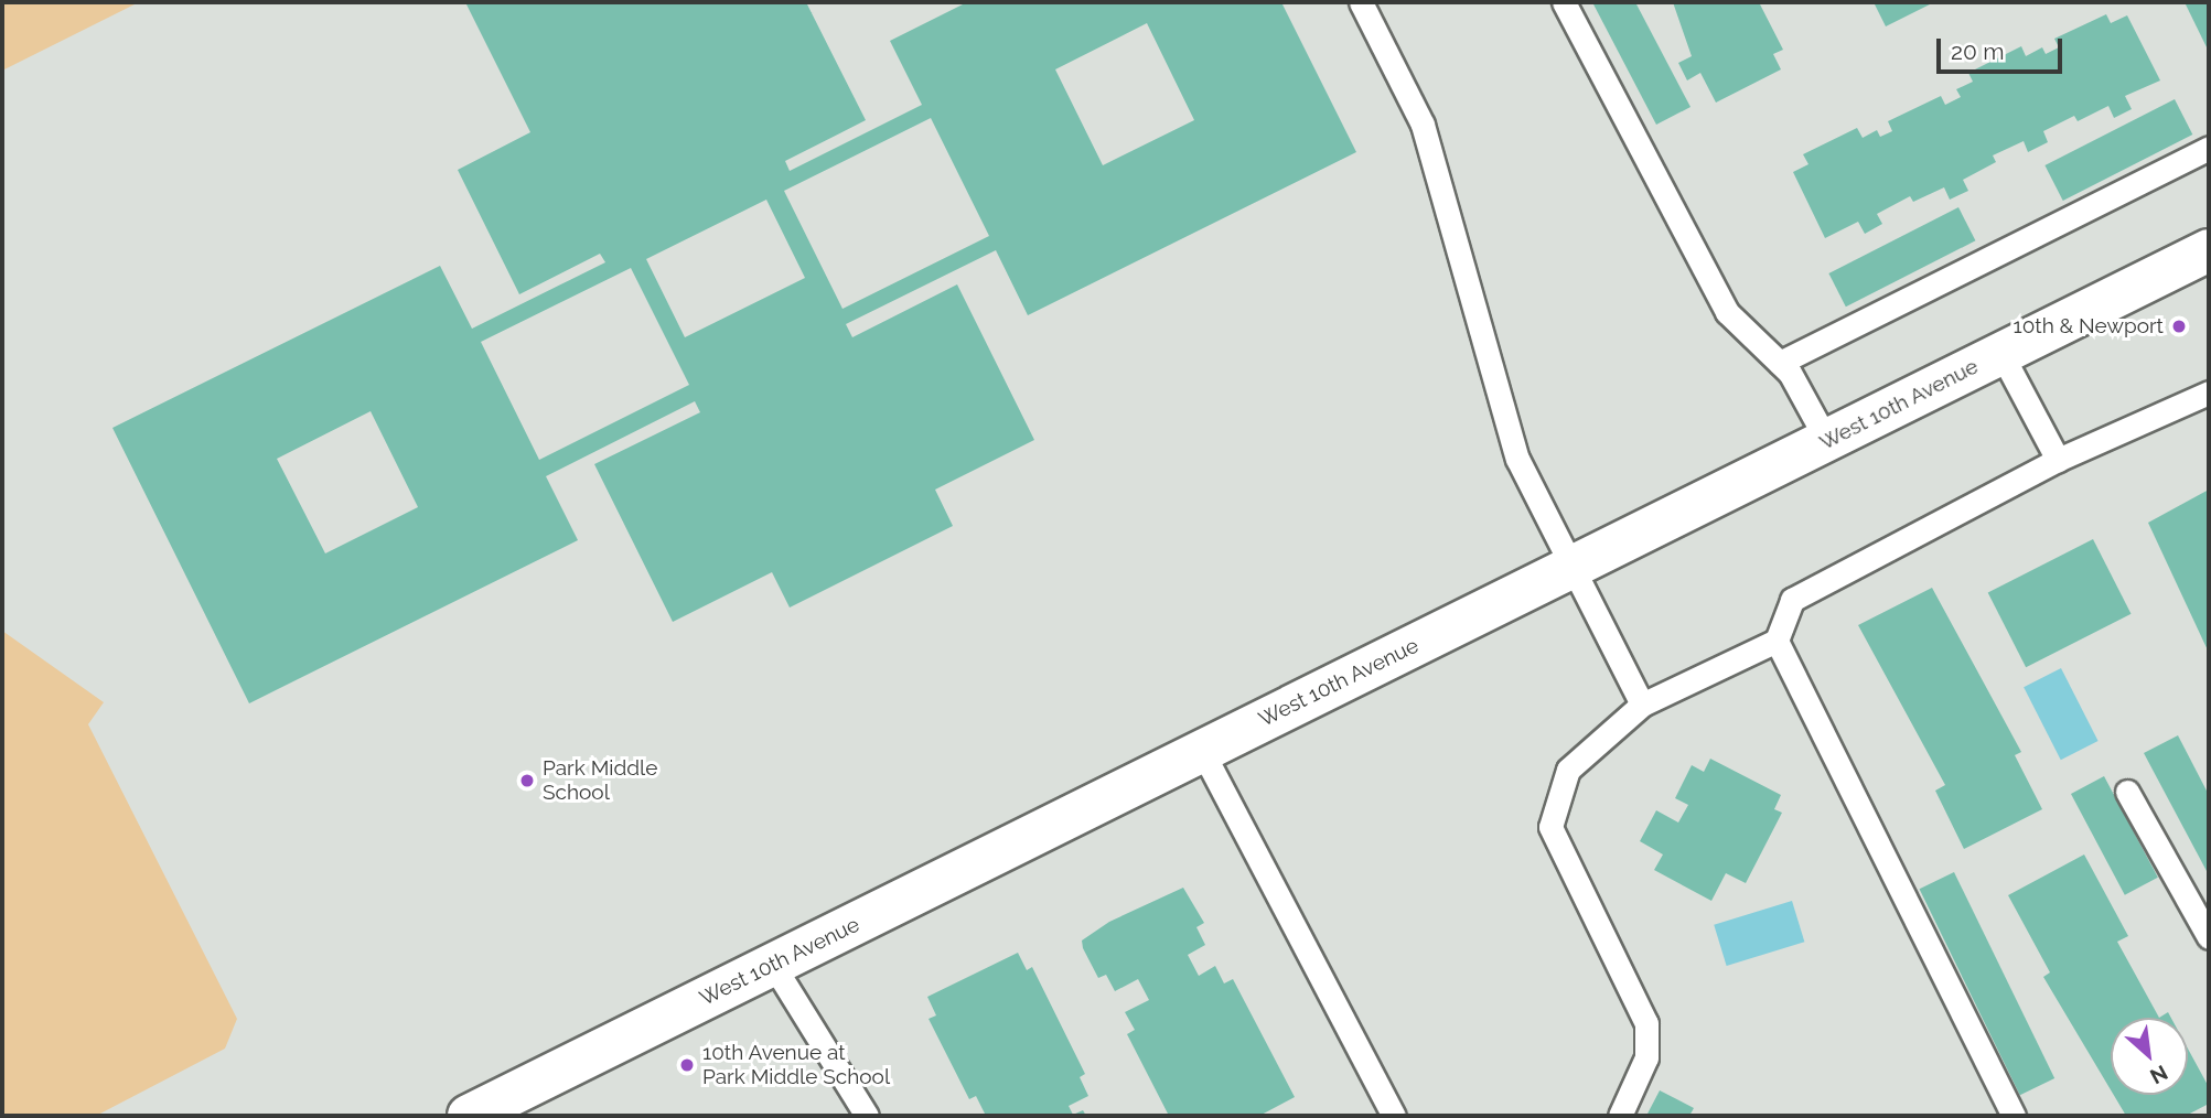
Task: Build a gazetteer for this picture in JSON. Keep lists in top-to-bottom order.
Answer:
{
  "streets": {
    "main road": ["West 10th Avenue"]
  },
  "places": ["10th & Newport", "Park Middle School", "10th Avenue at Park Middle School"],
  "scale_bar": "20 m",
  "north": "bottom right"
}
